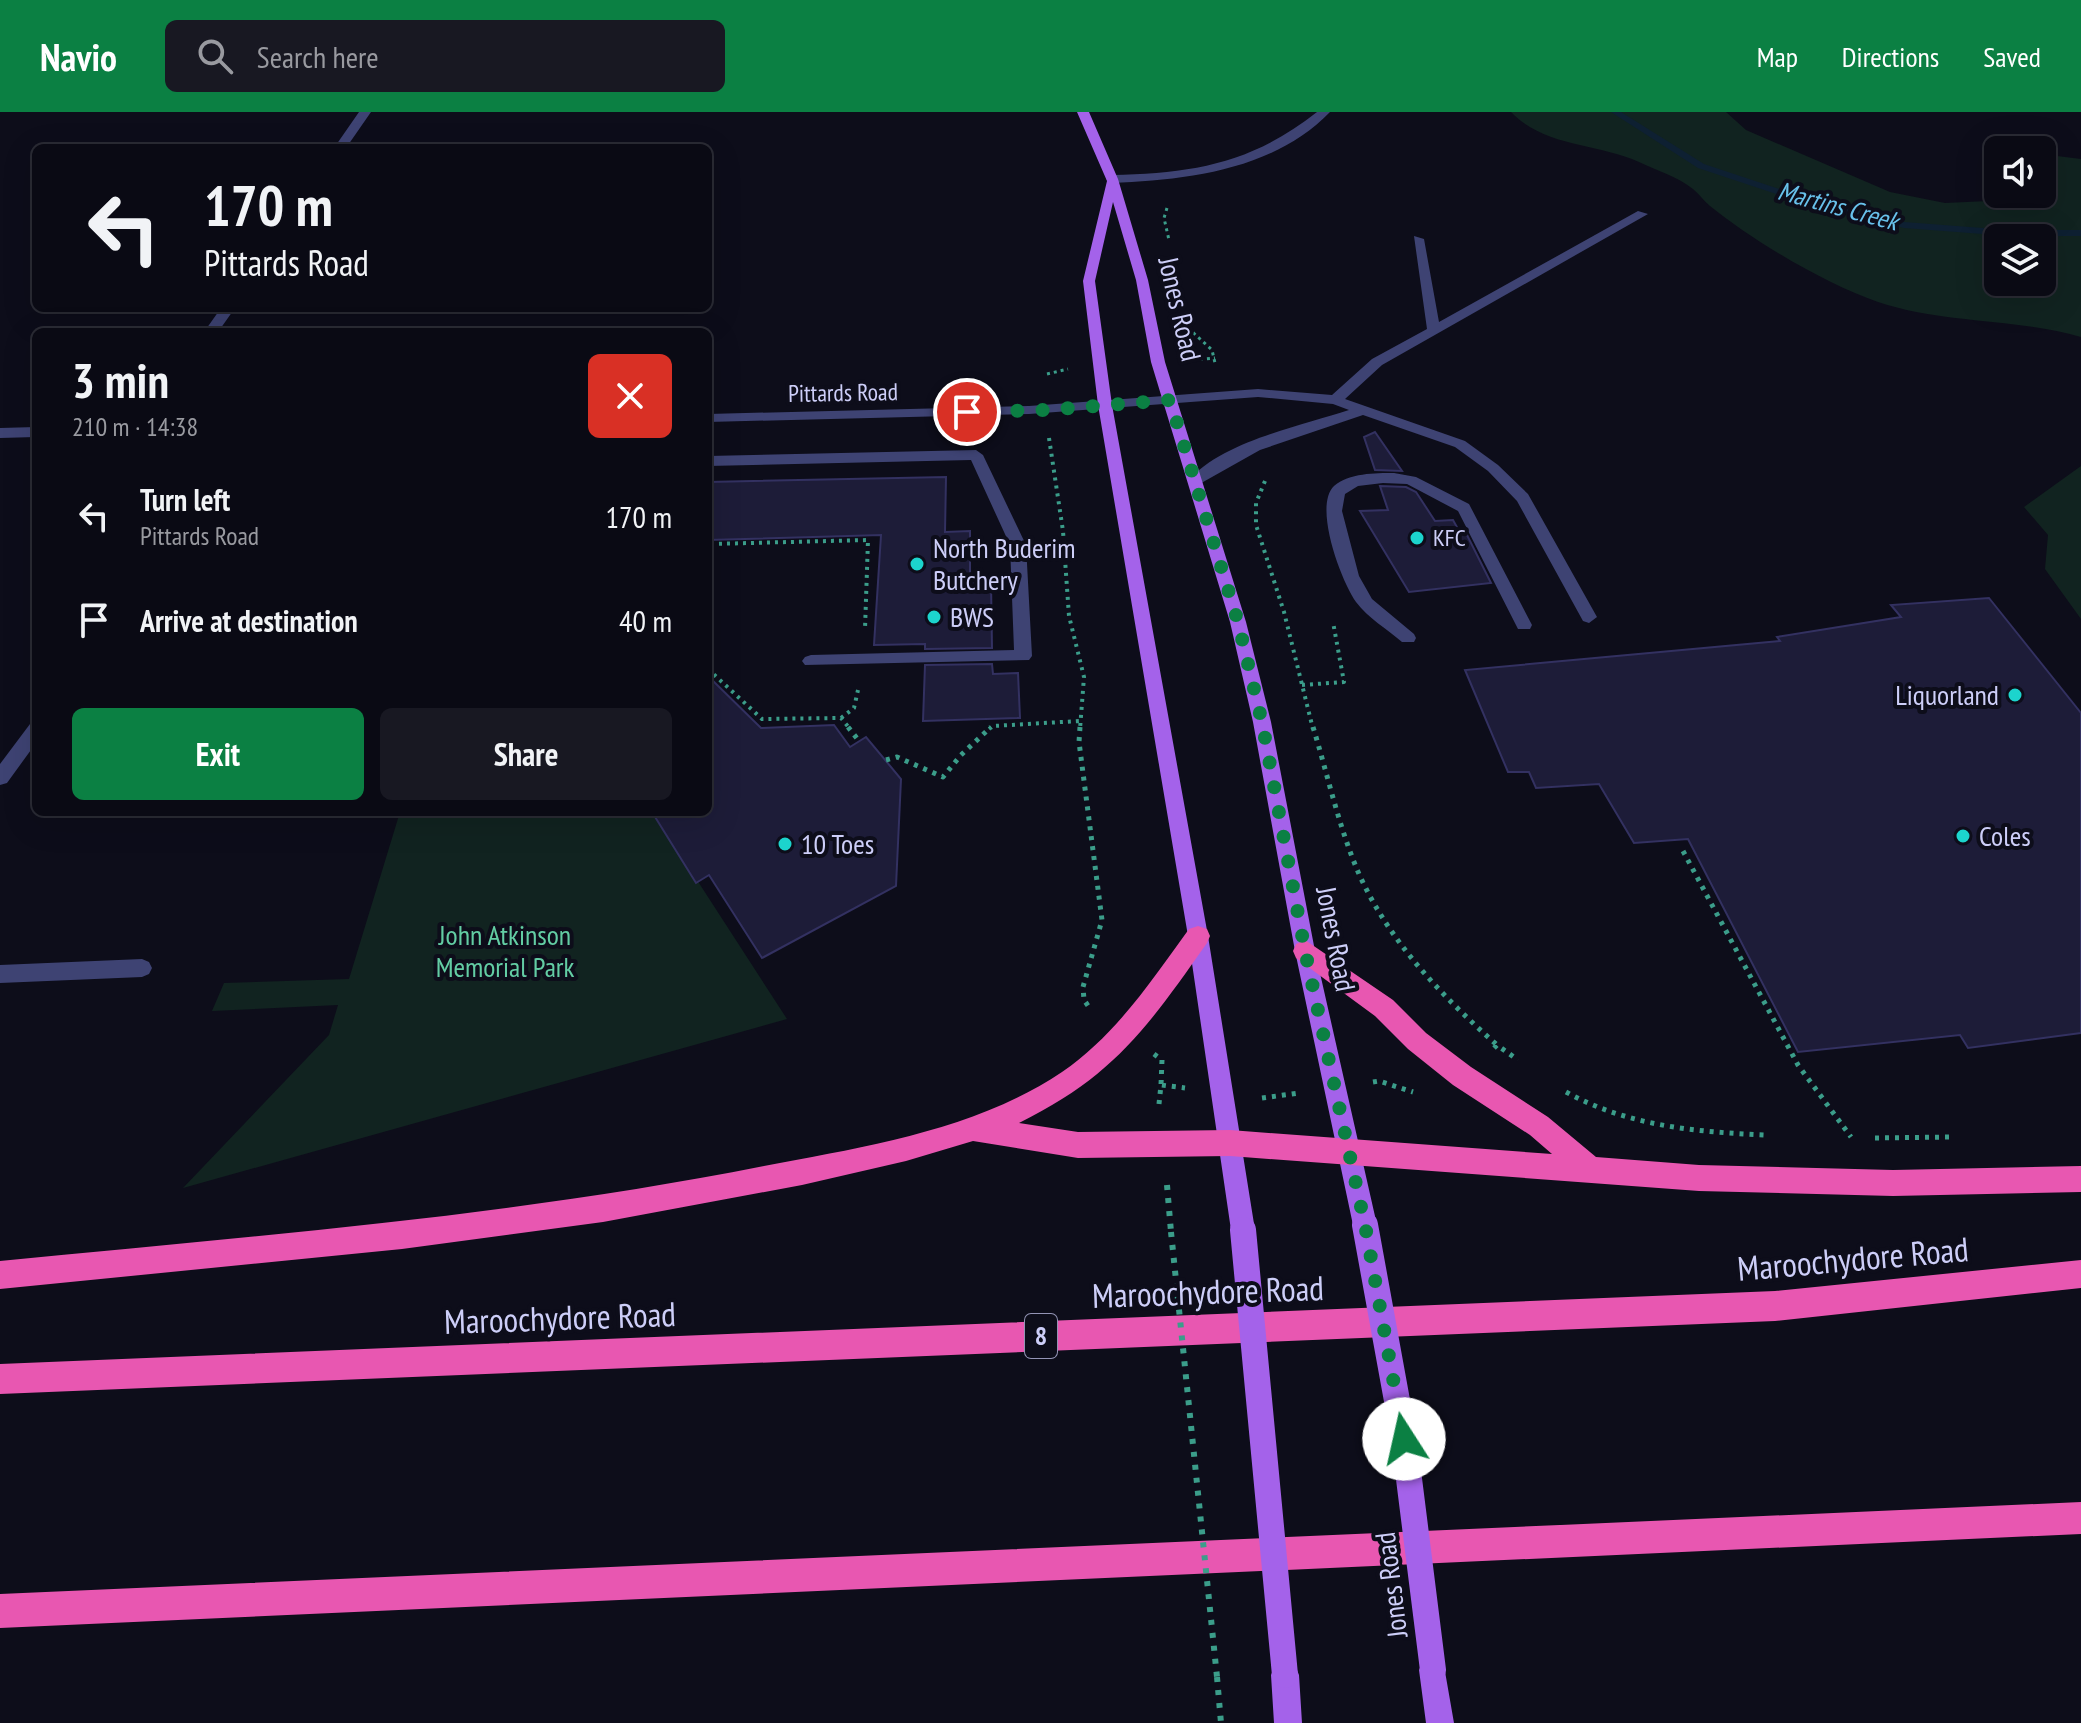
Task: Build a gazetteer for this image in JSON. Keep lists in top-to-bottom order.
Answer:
{
  "streets": {
    "highway": ["Maroochydore Road", "8"],
    "main road": ["Jones Road"],
    "street": ["Pittards Road"]
  },
  "crossings": [
    ["Jones Road", "Pittards Road"]
  ],
  "water": ["Martins Creek"],
  "parks": ["John Atkinson Memorial Park"],
  "places": [
    "KFC",
    "North Buderim Butchery",
    "BWS",
    "Liquorland",
    "Coles",
    "10 Toes"
  ],
  "page": {
    "header": "Navio",
    "search": "Search here",
    "nav": ["Map", "Directions", "Saved"],
    "turn": ["170 m", "Pittards Road"],
    "heading": ["3 min", "210 m · 14:38"],
    "list": [
      {
        "name": "Turn left",
        "note": "Pittards Road",
        "value": "170 m"
      },
      {
        "name": "Arrive at destination",
        "value": "40 m"
      }
    ],
    "buttons": ["Exit", "Share"]
  }
}
